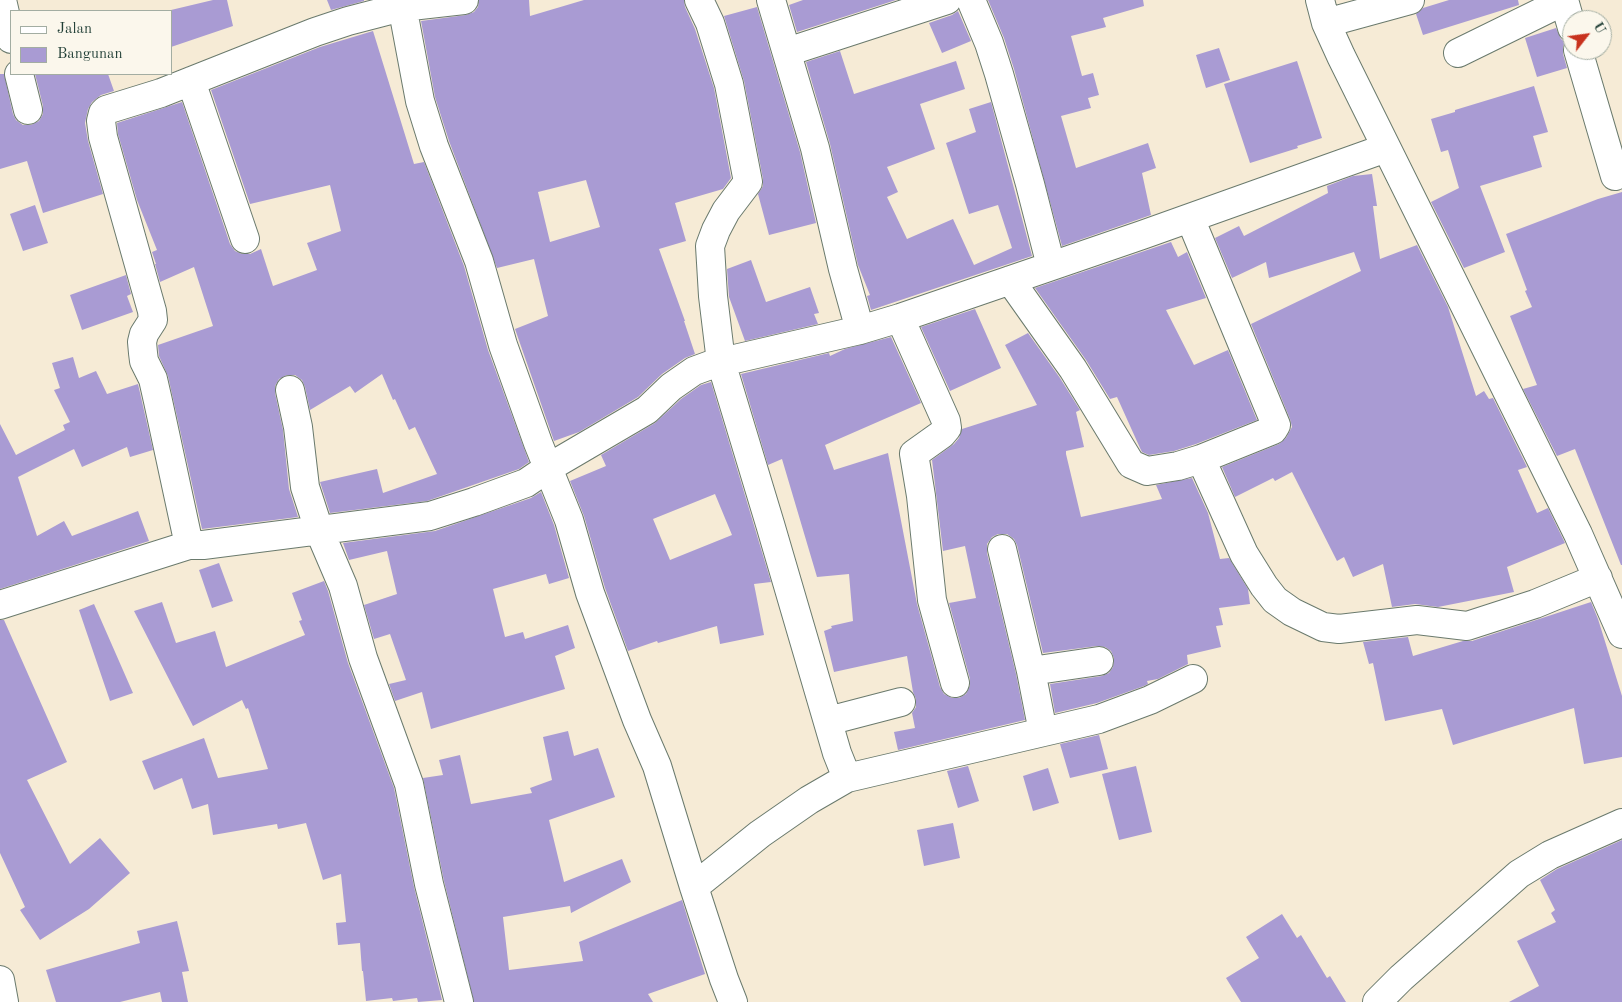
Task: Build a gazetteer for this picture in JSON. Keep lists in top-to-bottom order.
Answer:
{
  "legend": ["Jalan", "Bangunan"],
  "north": "top right"
}
